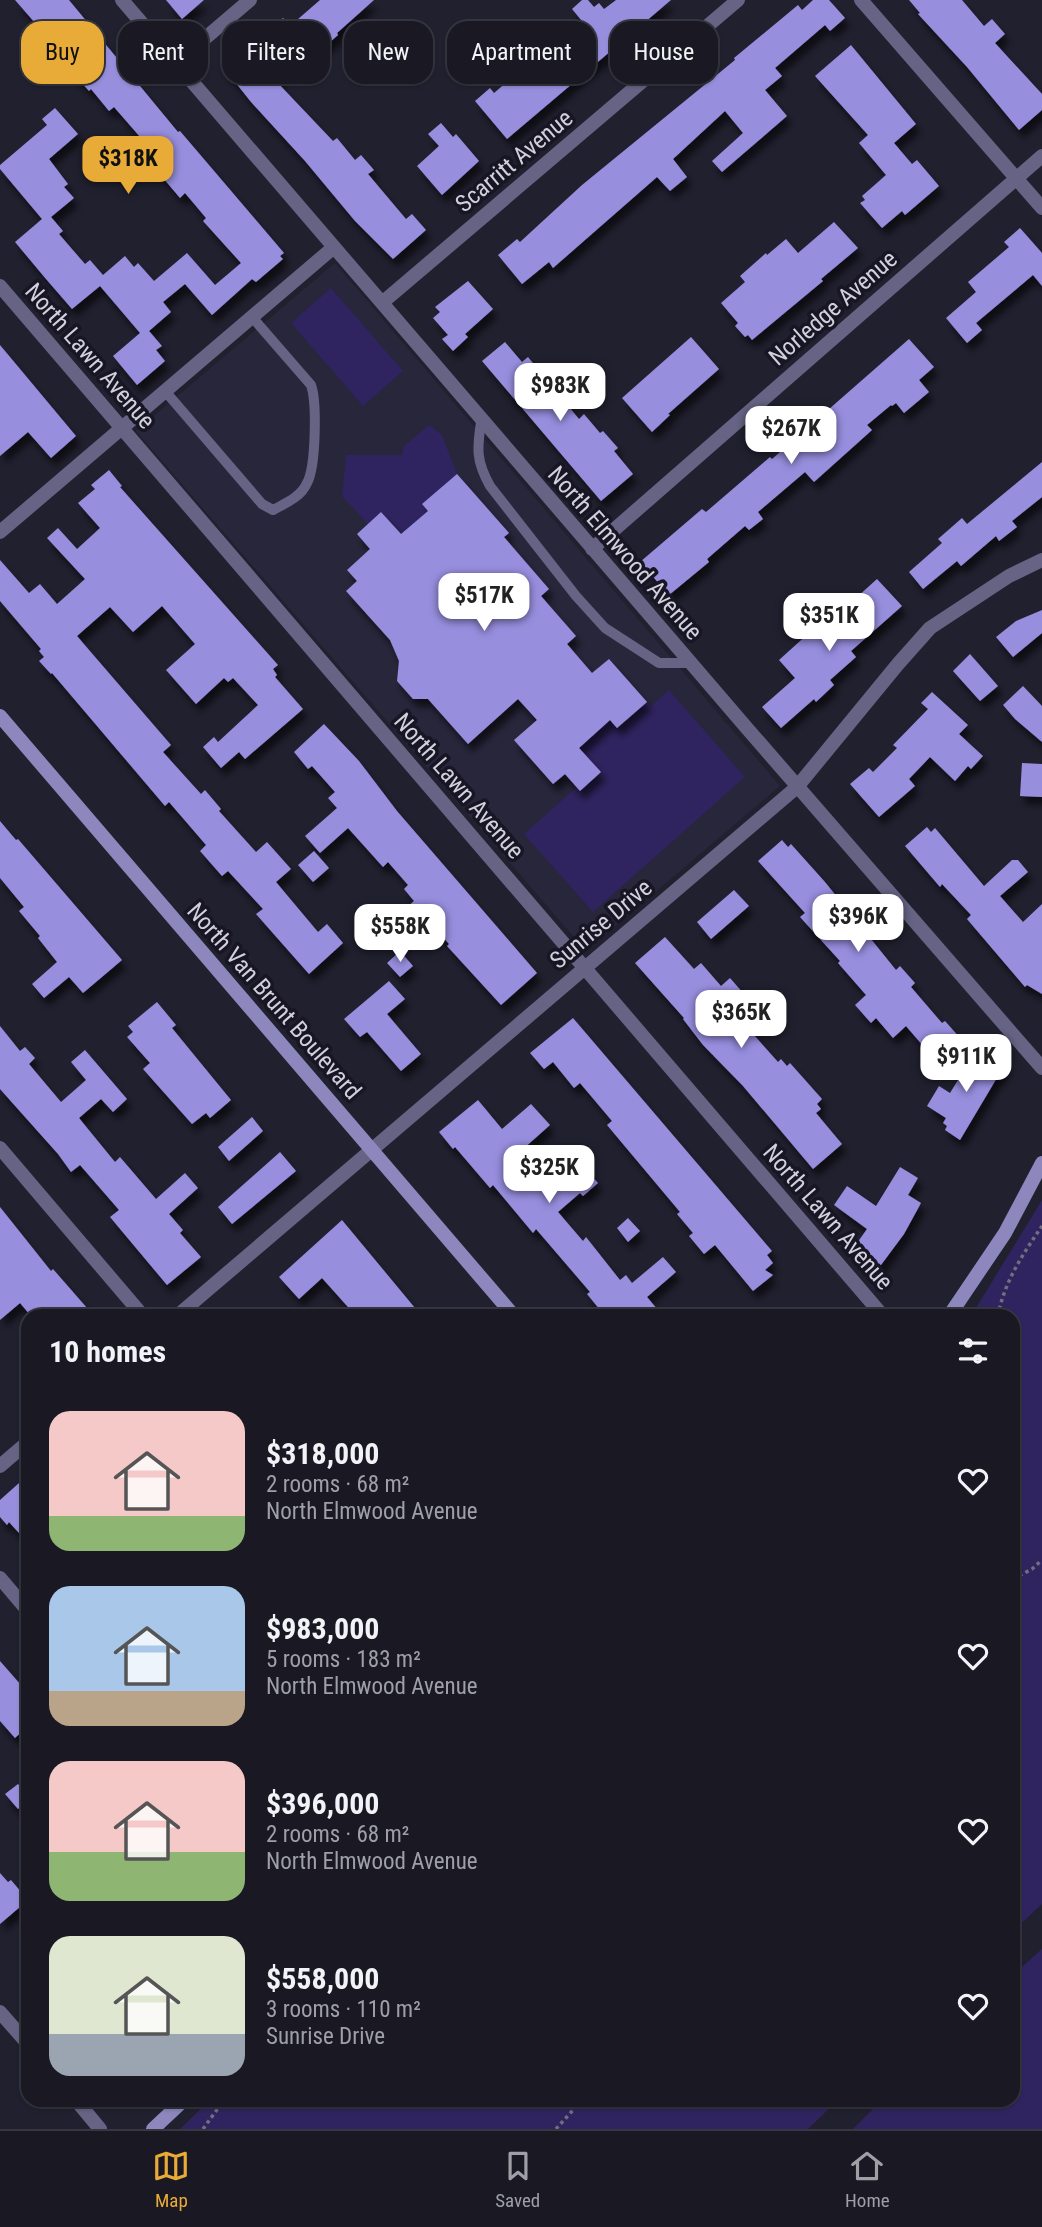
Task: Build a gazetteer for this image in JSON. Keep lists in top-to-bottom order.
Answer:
{
  "streets": {
    "street": [
      "Scarritt Avenue",
      "Norledge Avenue",
      "North Lawn Avenue",
      "North Elmwood Avenue",
      "Sunrise Drive",
      "North Van Brunt Boulevard"
    ]
  },
  "crossings": [
    ["Scarritt Avenue", "North Elmwood Avenue"],
    ["Norledge Avenue", "North Elmwood Avenue"],
    ["North Lawn Avenue", "Sunrise Drive"],
    ["North Elmwood Avenue", "Sunrise Drive"],
    ["Sunrise Drive", "North Van Brunt Boulevard"]
  ],
  "page": {
    "chip": [
      "Buy",
      "Rent",
      "Filters",
      "New",
      "Apartment",
      "House"
    ],
    "price": [
      "$318K",
      "$983K",
      "$267K",
      "$517K",
      "$351K",
      "$396K",
      "$558K",
      "$365K",
      "$911K",
      "$325K"
    ],
    "heading": "10 homes",
    "list": [
      {
        "name": "$318,000",
        "note": "2 rooms · 68 m² · North Elmwood Avenue"
      },
      {
        "name": "$983,000",
        "note": "5 rooms · 183 m² · North Elmwood Avenue"
      },
      {
        "name": "$396,000",
        "note": "2 rooms · 68 m² · North Elmwood Avenue"
      },
      {
        "name": "$558,000",
        "note": "3 rooms · 110 m² · Sunrise Drive"
      }
    ],
    "tabs": ["Map", "Saved", "Home"]
  }
}
